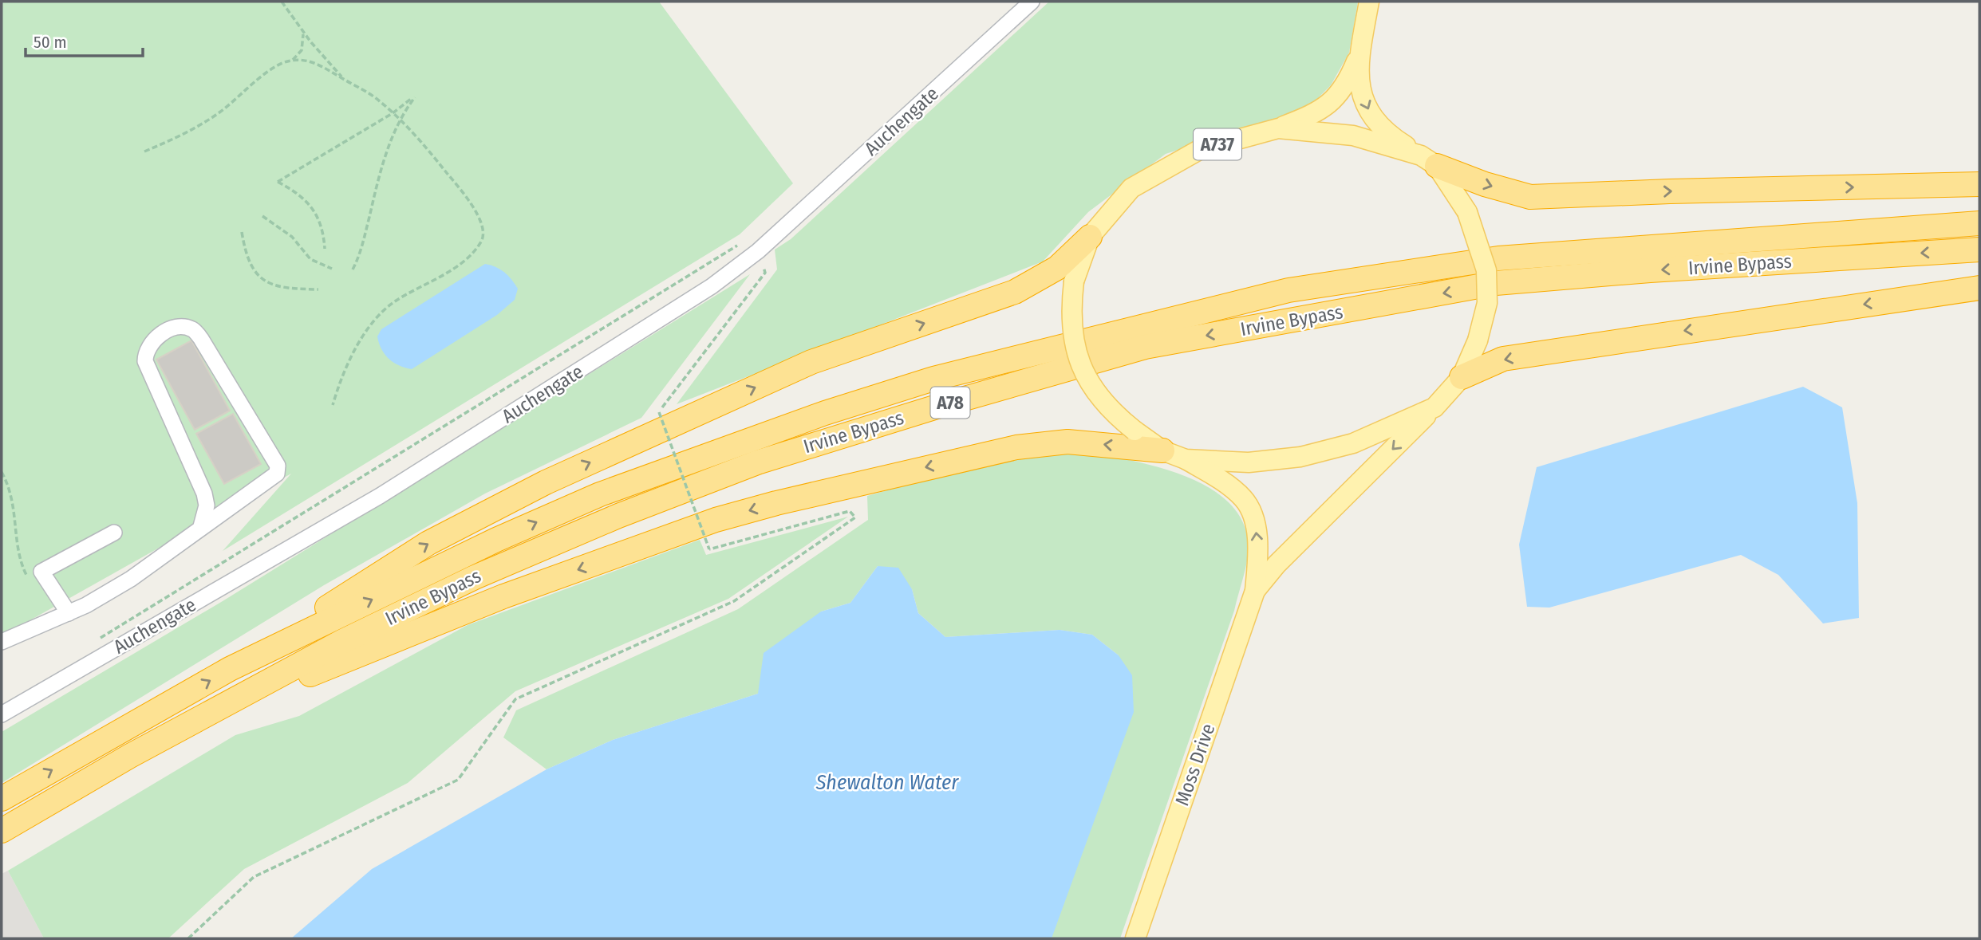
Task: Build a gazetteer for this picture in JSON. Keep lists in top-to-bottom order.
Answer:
{
  "streets": {
    "highway": ["Irvine Bypass", "A78"],
    "main road": ["A737", "Moss Drive"],
    "street": ["Auchengate"]
  },
  "crossings": [
    ["A737", "Moss Drive"]
  ],
  "water": ["Shewalton Water"],
  "scale_bar": "50 m"
}
